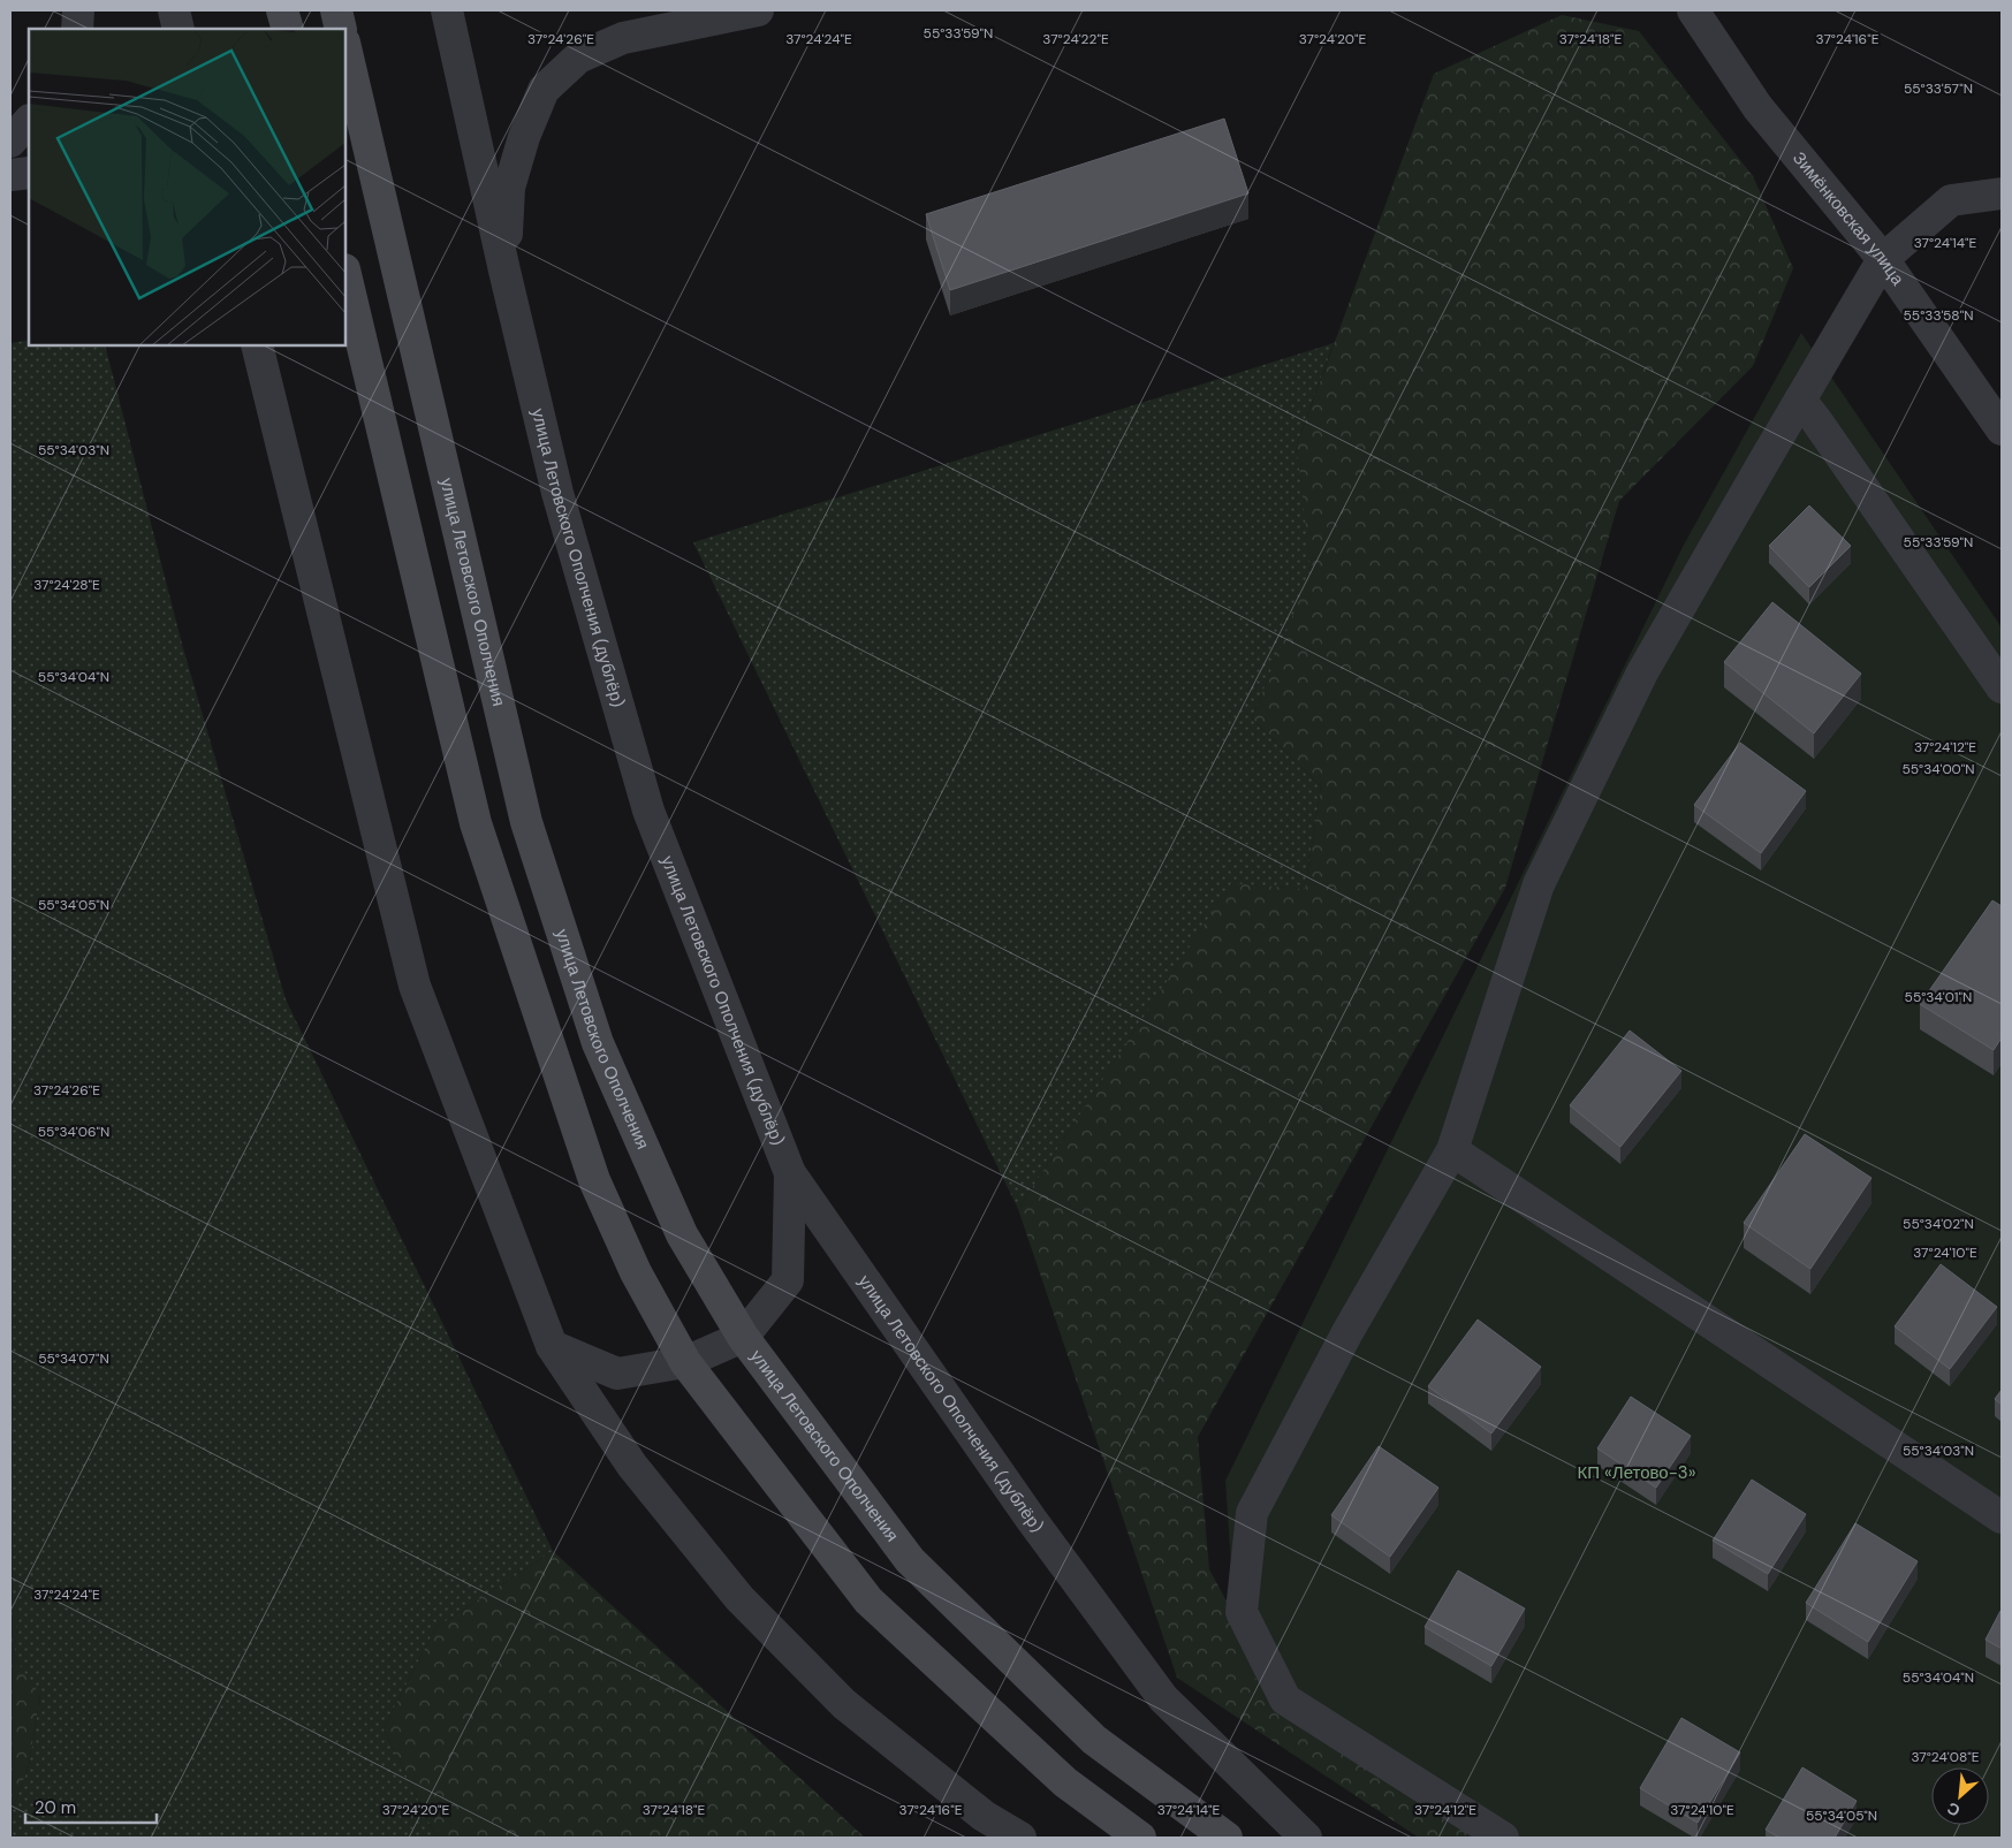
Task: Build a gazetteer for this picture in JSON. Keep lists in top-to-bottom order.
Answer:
{
  "streets": {
    "main road": ["улица Летовского Ополчения"],
    "street": ["Зимёнковская улица", "улица Летовского Ополчения (дублёр)"]
  },
  "parks": ["КП «Летово-3»"],
  "scale_bar": "20 m",
  "north": "bottom left",
  "coordinates": [
    "55°33'59\"N",
    "37°24'26\"E",
    "37°24'24\"E",
    "37°24'22\"E",
    "37°24'20\"E",
    "37°24'18\"E",
    "37°24'16\"E",
    "55°33'57\"N",
    "37°24'14\"E",
    "55°33'58\"N",
    "55°34'03\"N",
    "37°24'28\"E",
    "55°34'04\"N",
    "37°24'12\"E",
    "55°34'00\"N",
    "55°34'05\"N",
    "55°34'01\"N",
    "55°34'06\"N",
    "55°34'02\"N",
    "37°24'10\"E",
    "55°34'07\"N",
    "37°24'08\"E"
  ]
}
